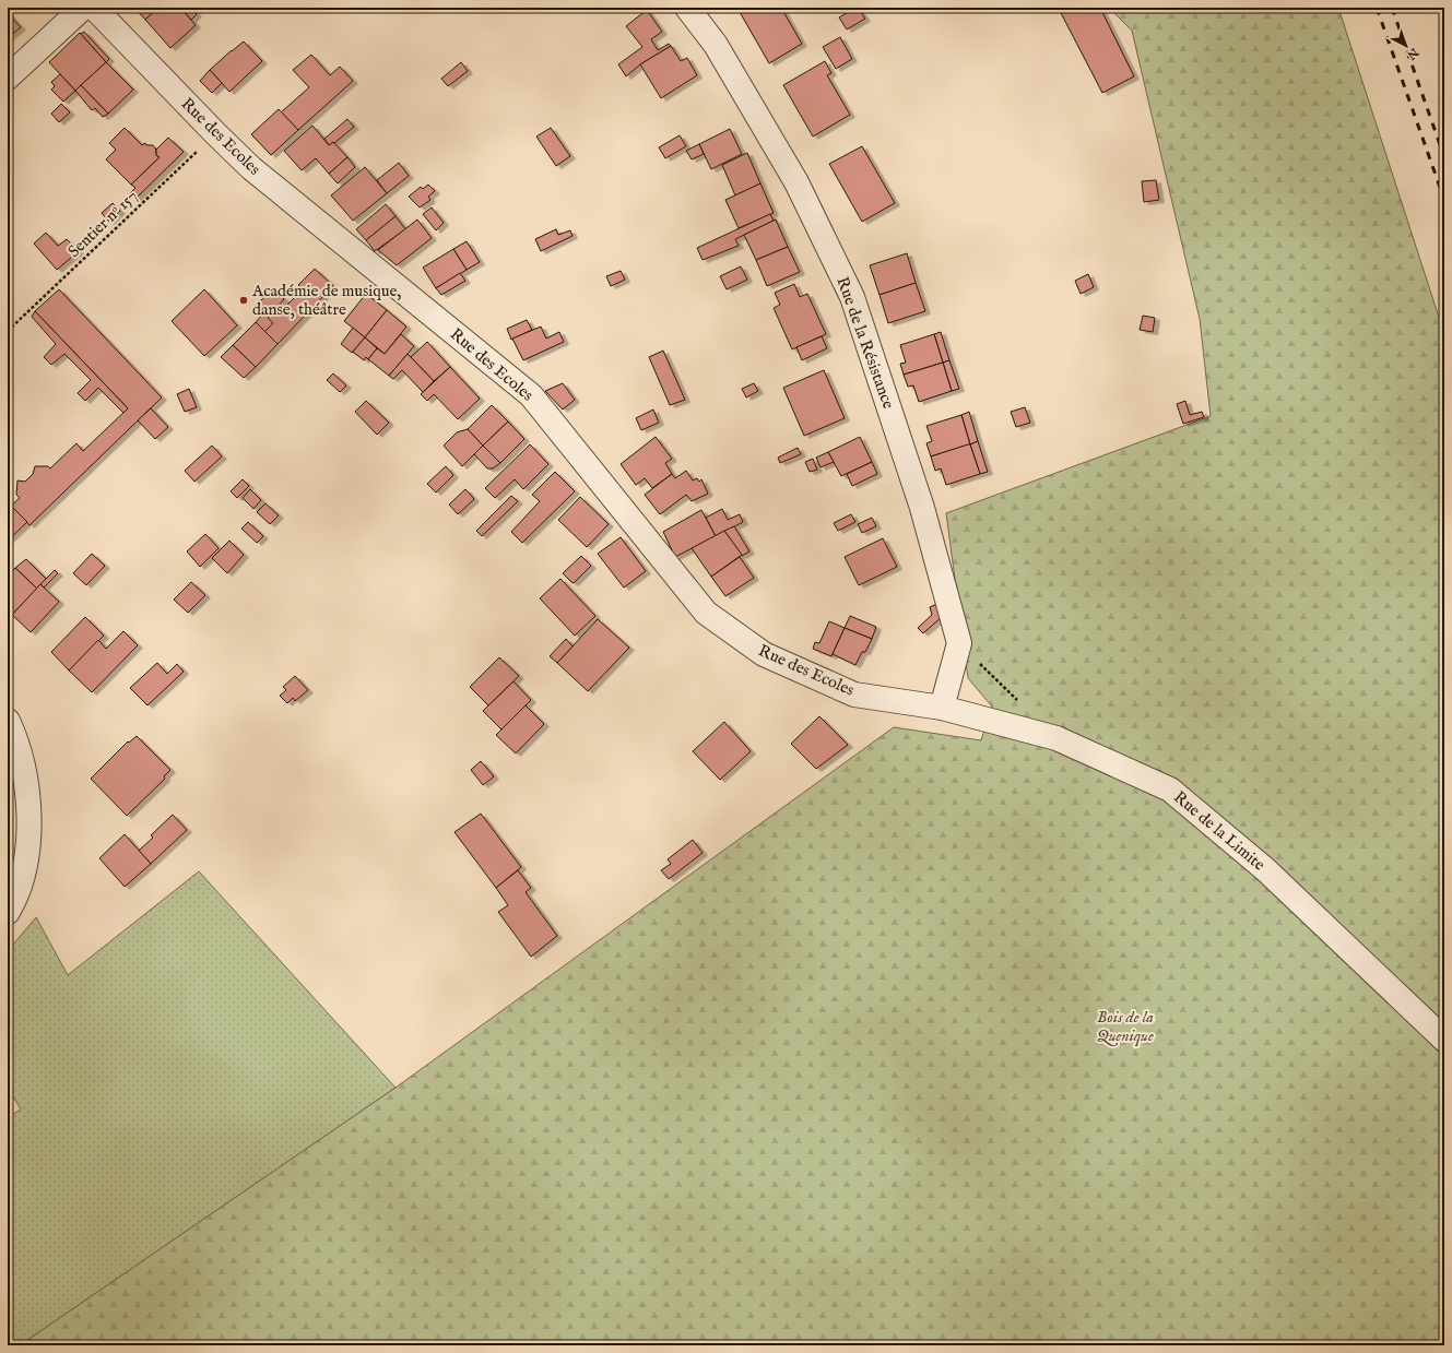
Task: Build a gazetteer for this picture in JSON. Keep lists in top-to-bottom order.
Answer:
{
  "streets": {
    "street": ["Rue des Ecoles", "Rue de la Résistance", "Rue de la Limite"],
    "path": ["Sentier nᵒ 157"]
  },
  "crossings": [
    ["Rue des Ecoles", "Sentier nᵒ 157"],
    ["Rue des Ecoles", "Rue de la Limite"]
  ],
  "parks": ["Bois de la Quenique"],
  "places": ["Académie de musique, danse, théâtre"],
  "north": "bottom right"
}
